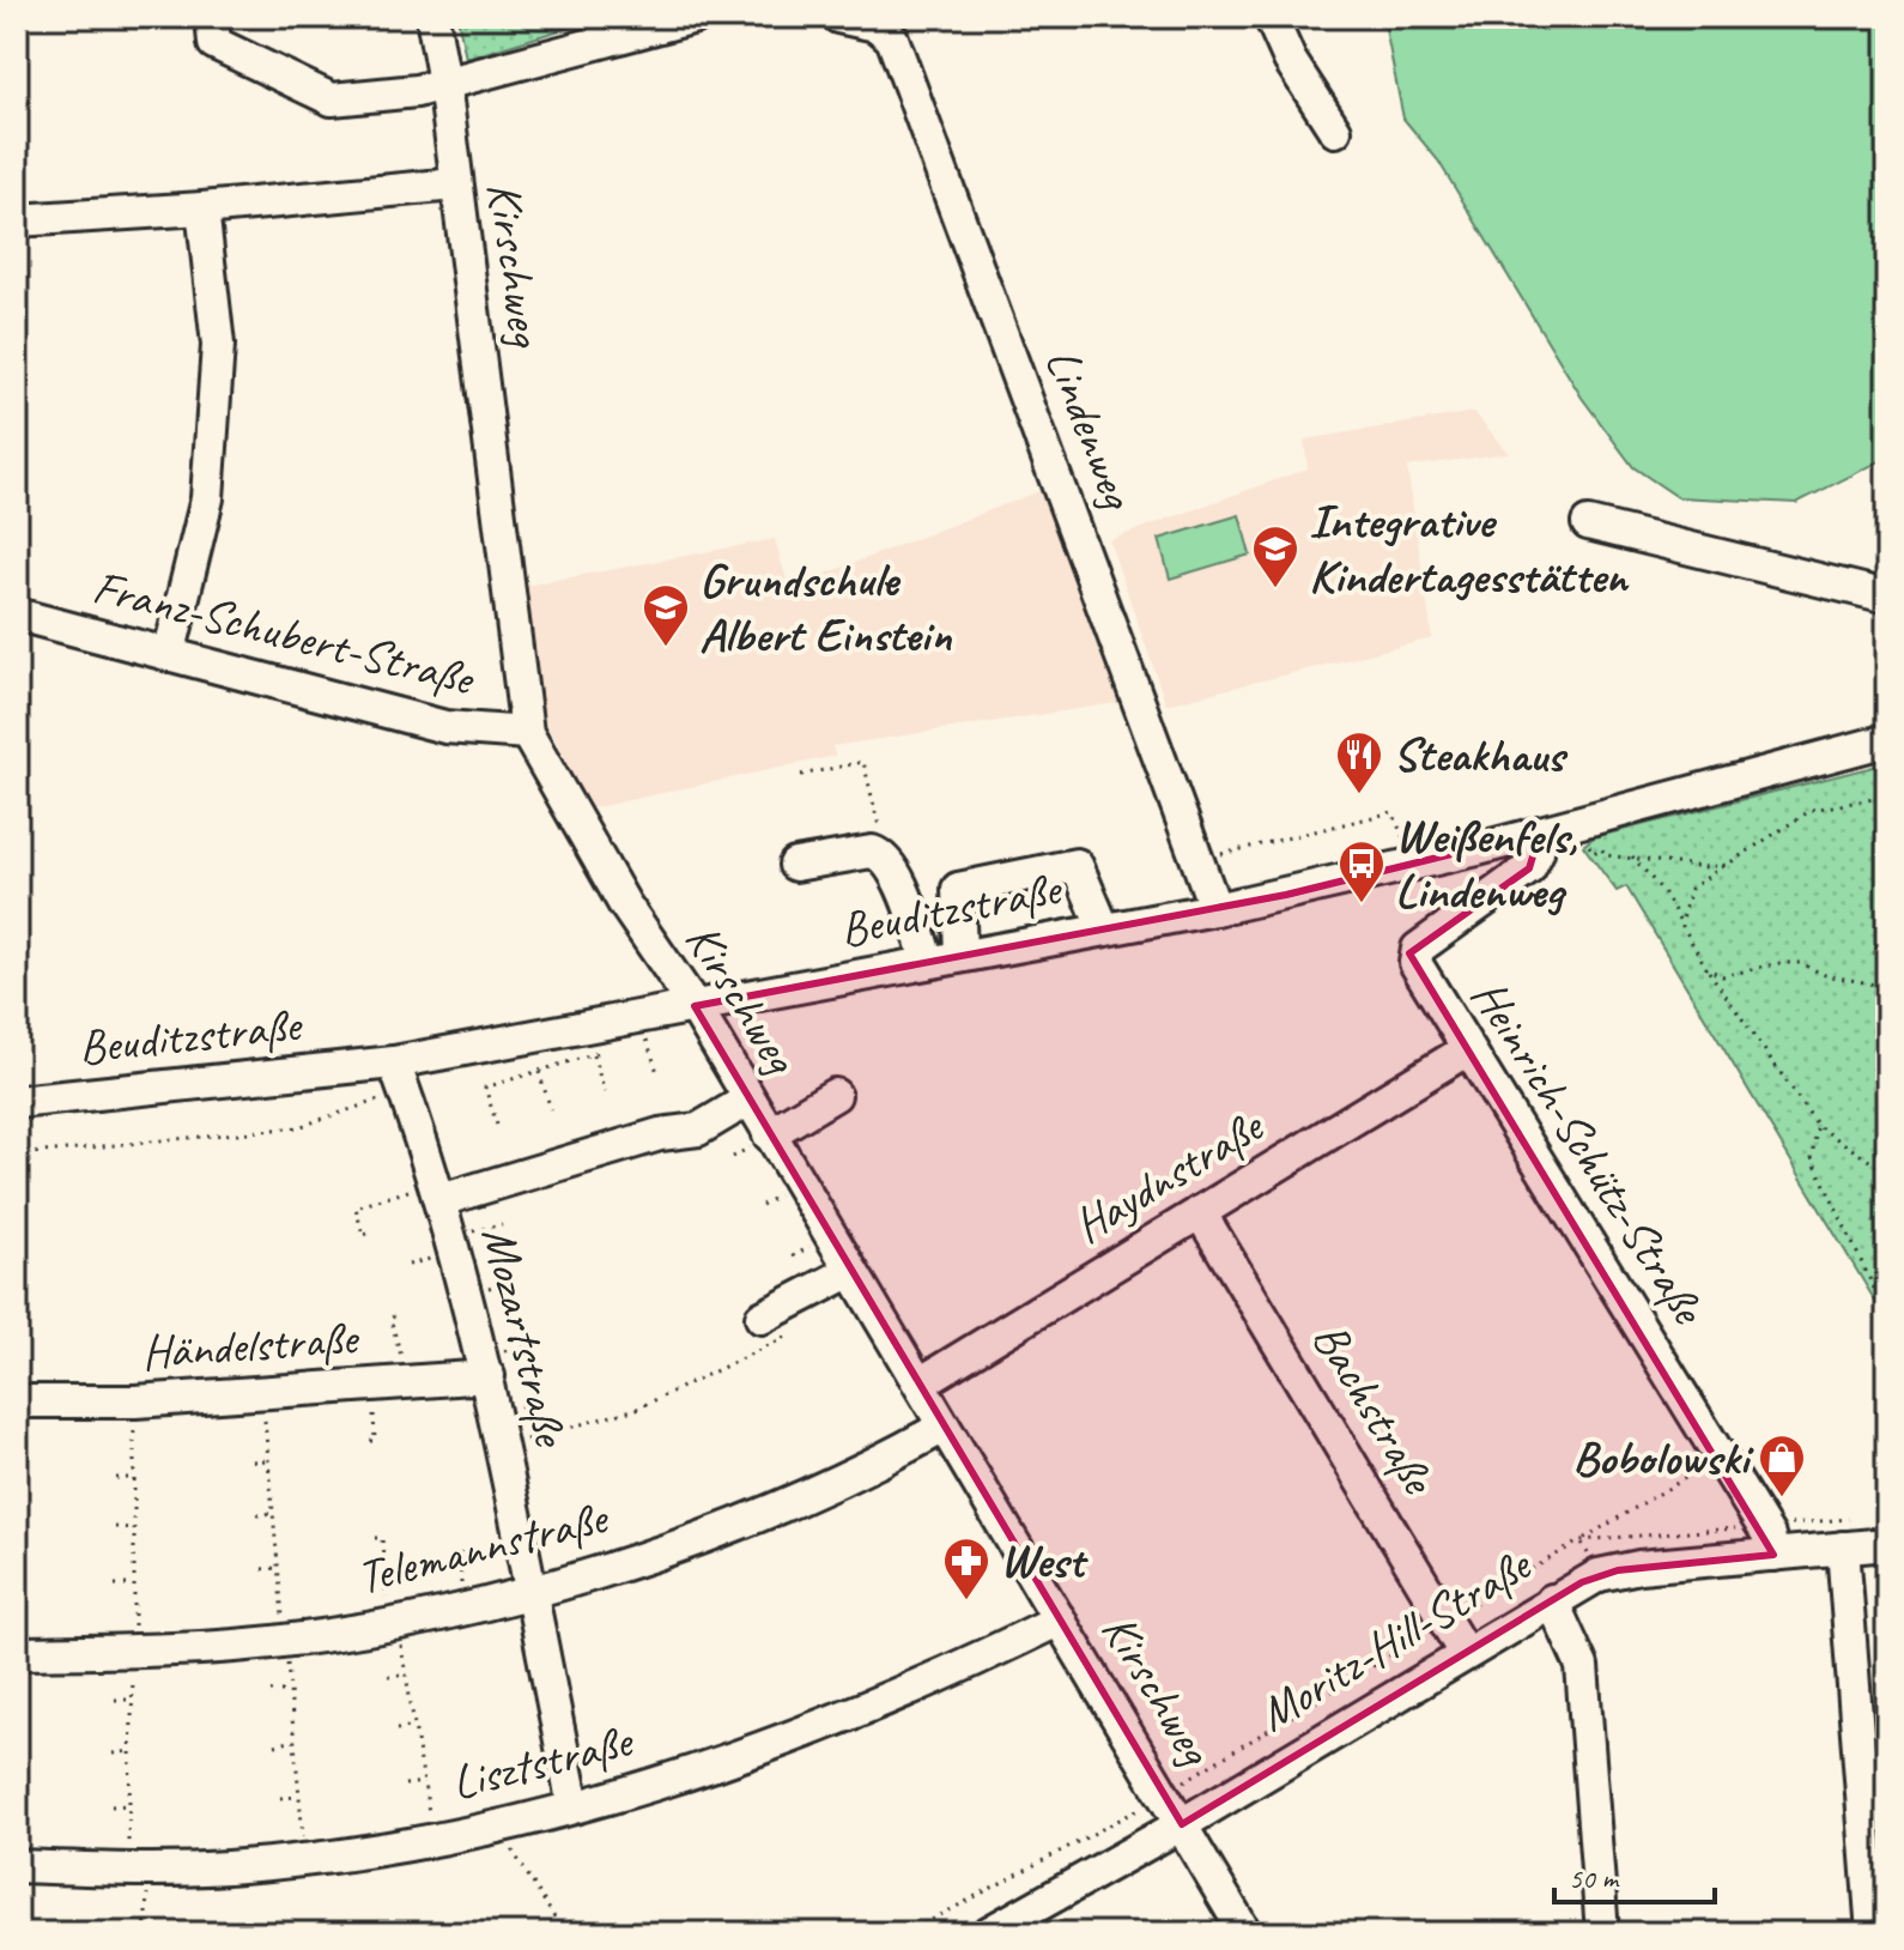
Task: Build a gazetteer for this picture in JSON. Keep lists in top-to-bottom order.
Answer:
{
  "streets": {
    "street": [
      "Kirschweg",
      "Lindenweg",
      "Franz-Schubert-Straße",
      "Beuditzstraße",
      "Heinrich-Schütz-Straße",
      "Haydnstraße",
      "Mozartstraße",
      "Händelstraße",
      "Bachstraße",
      "Telemannstraße",
      "Moritz-Hill-Straße",
      "Lisztstraße"
    ]
  },
  "crossings": [
    ["Kirschweg", "Franz-Schubert-Straße"],
    ["Kirschweg", "Beuditzstraße"],
    ["Kirschweg", "Haydnstraße"],
    ["Kirschweg", "Telemannstraße"],
    ["Kirschweg", "Moritz-Hill-Straße"],
    ["Kirschweg", "Lisztstraße"],
    ["Lindenweg", "Beuditzstraße"],
    ["Beuditzstraße", "Heinrich-Schütz-Straße"],
    ["Beuditzstraße", "Mozartstraße"],
    ["Heinrich-Schütz-Straße", "Haydnstraße"],
    ["Heinrich-Schütz-Straße", "Moritz-Hill-Straße"],
    ["Haydnstraße", "Bachstraße"],
    ["Mozartstraße", "Händelstraße"],
    ["Mozartstraße", "Telemannstraße"],
    ["Mozartstraße", "Lisztstraße"],
    ["Bachstraße", "Moritz-Hill-Straße"]
  ],
  "places": {
    "school or university": ["Integrative Kindertagesstätten", "Grundschule Albert Einstein"],
    "restaurant": ["Steakhaus"],
    "bus stop": ["Weißenfels, Lindenweg"],
    "shop": ["Bobolowski"],
    "pharmacy": ["West"]
  },
  "scale_bar": "50 m"
}
